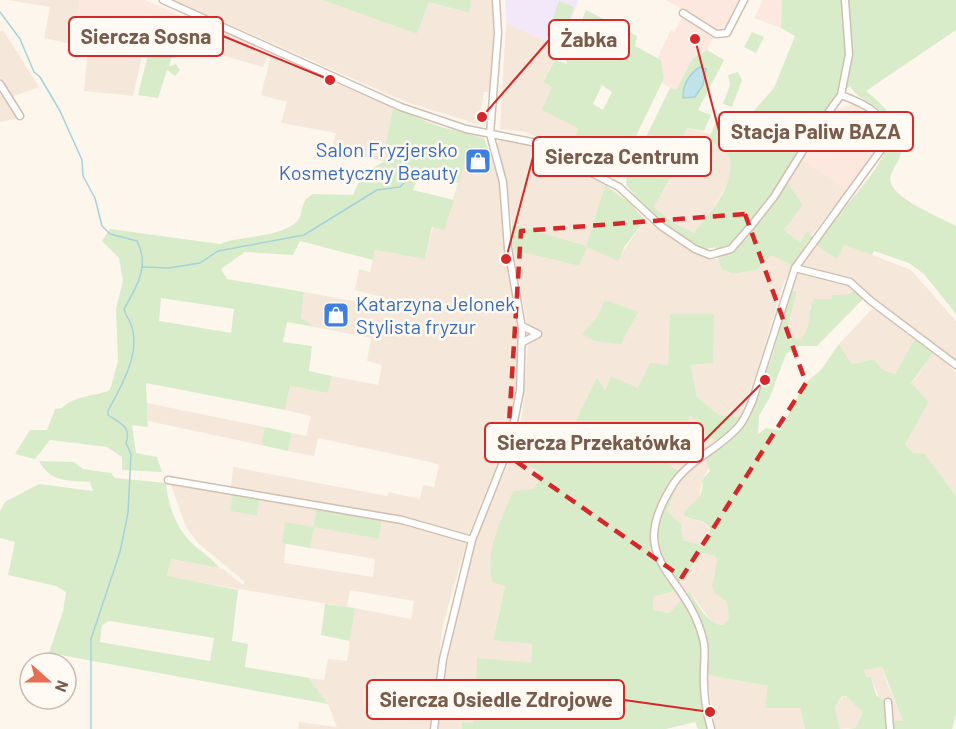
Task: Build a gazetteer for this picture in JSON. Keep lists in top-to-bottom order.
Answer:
{
  "places": {
    "other": [
      "Stacja Paliw BAZA",
      "Siercza Sosna",
      "Żabka",
      "Siercza Centrum",
      "Siercza Przekatówka",
      "Siercza Osiedle Zdrojowe"
    ],
    "shop": ["Salon Fryzjersko Kosmetyczny Beauty", "Katarzyna Jelonek Stylista fryzur"]
  },
  "north": "right"
}
